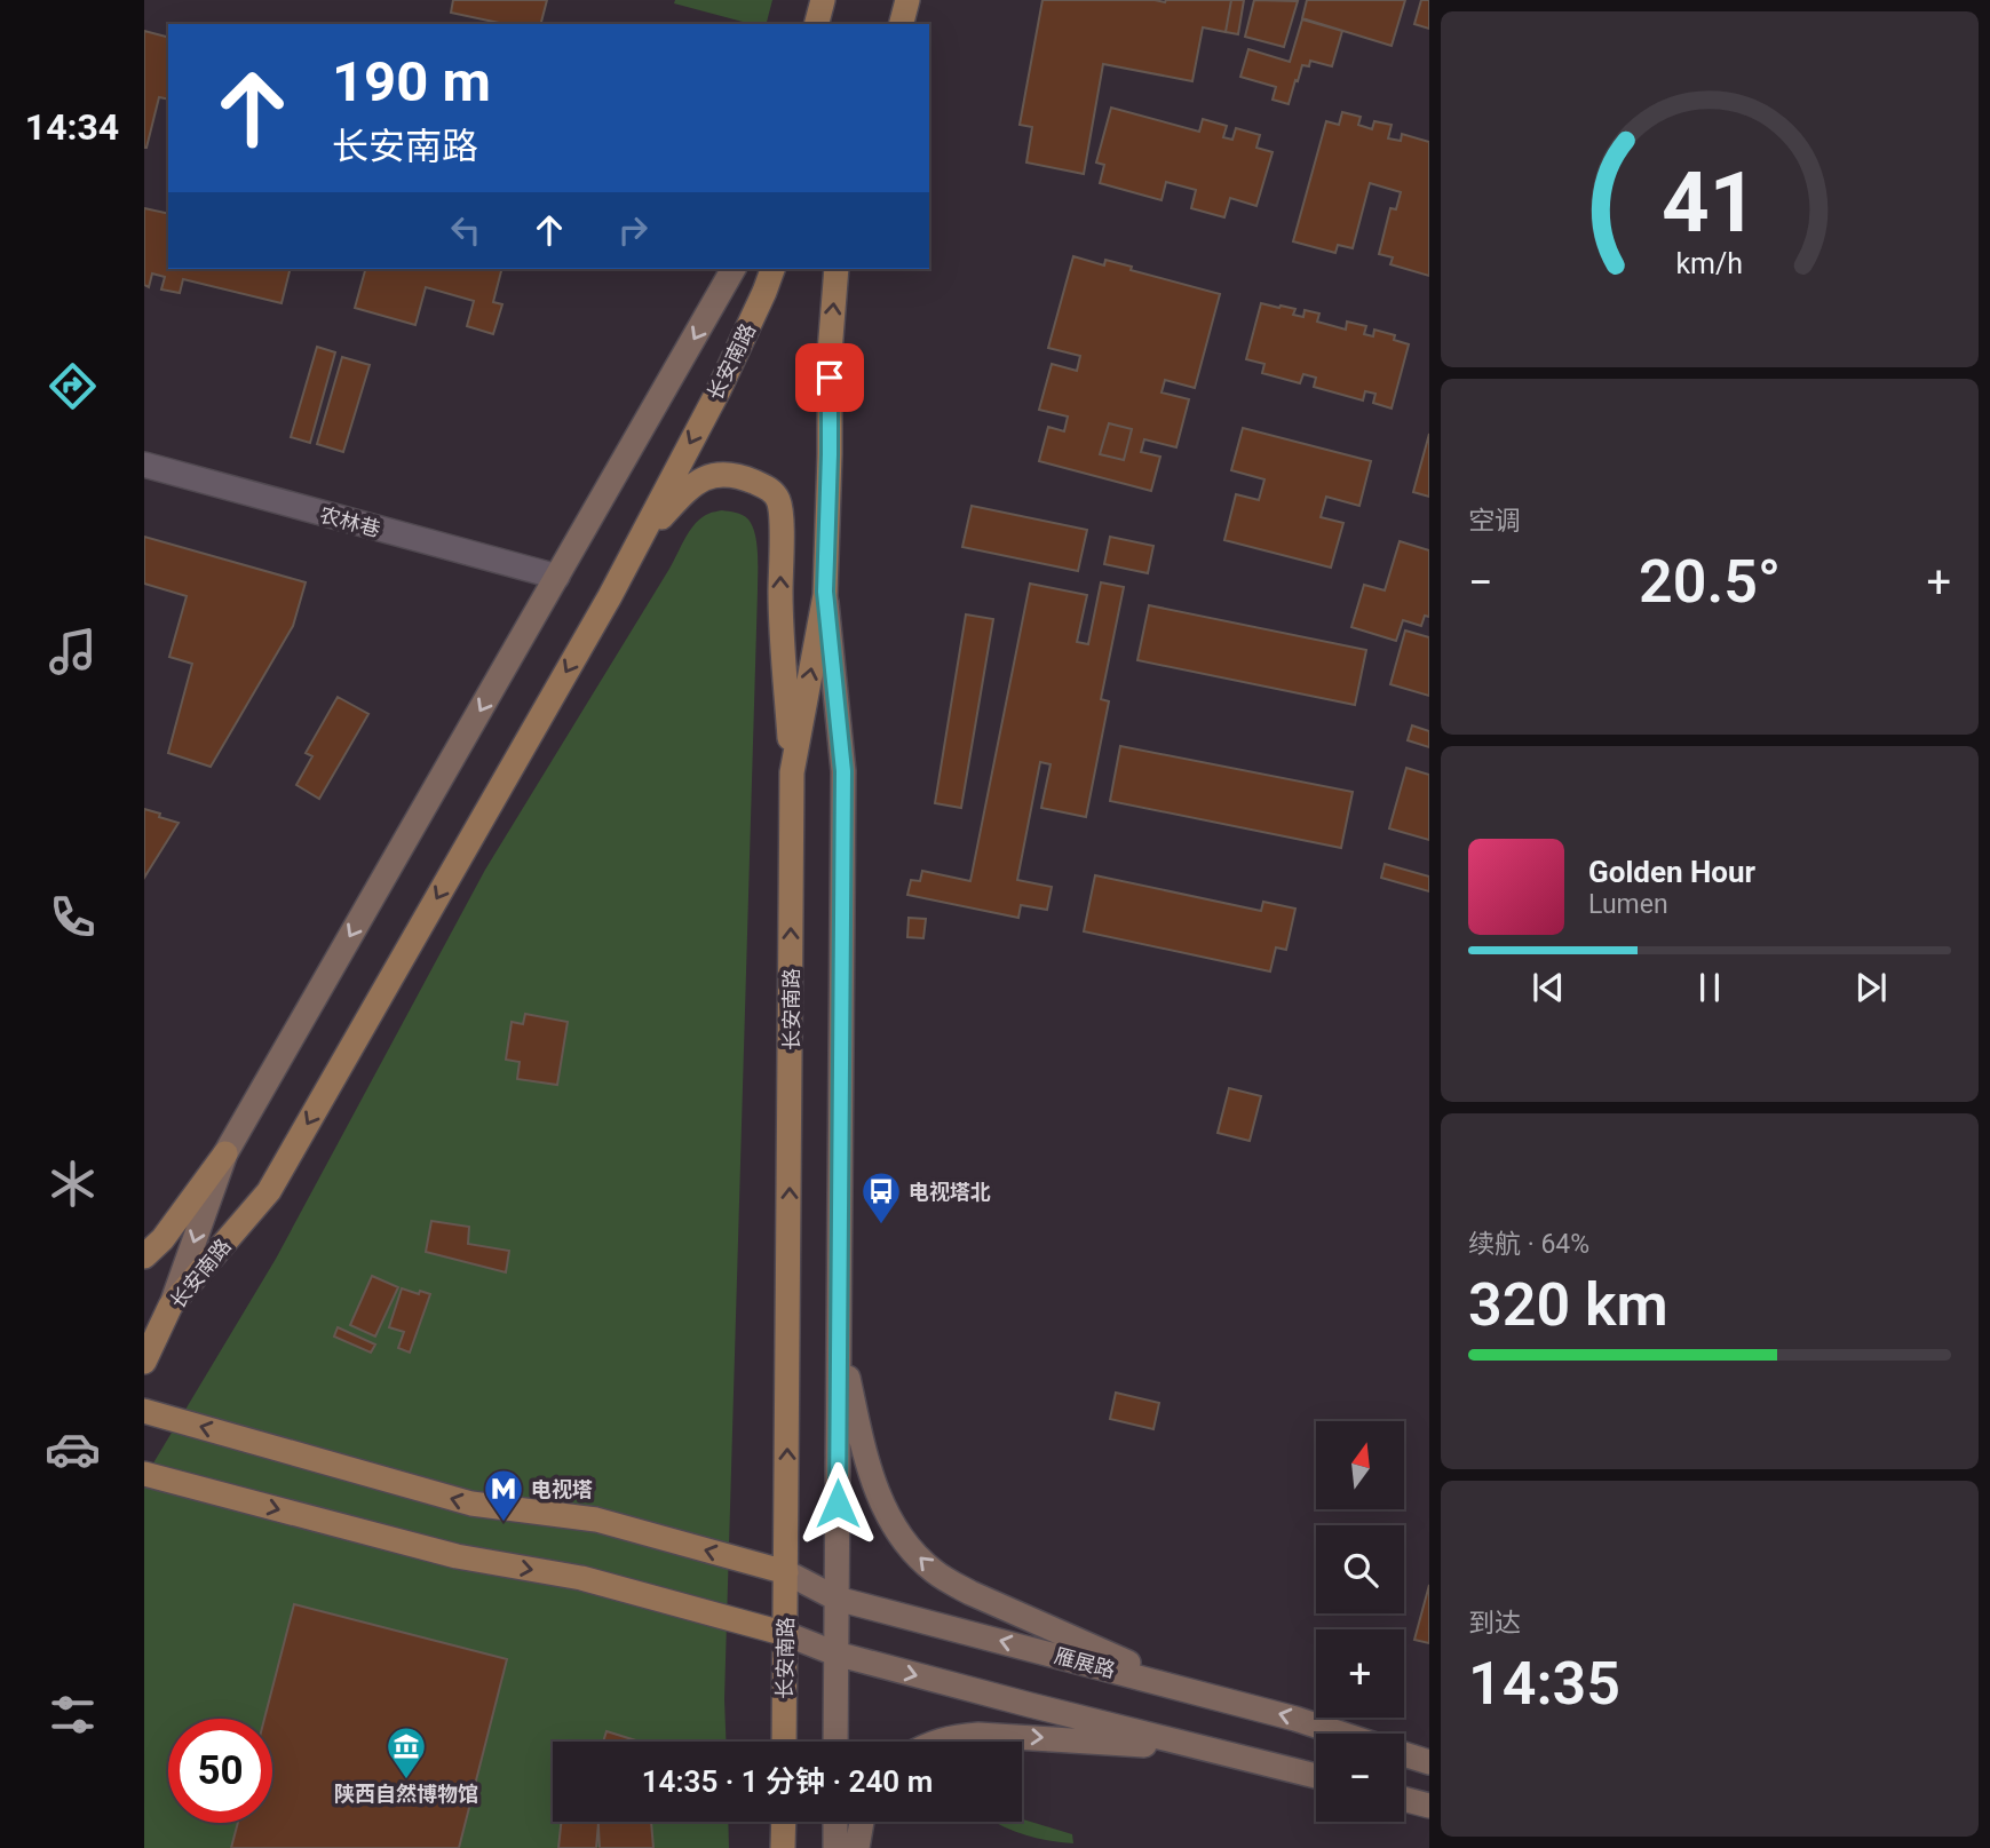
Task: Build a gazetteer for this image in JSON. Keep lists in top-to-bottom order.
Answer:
{
  "streets": {
    "main road": ["长安南路", "雁展路"],
    "street": ["农林巷"]
  },
  "crossings": [
    ["长安南路", "雁展路"]
  ],
  "places": {
    "bus stop": ["电视塔北"],
    "metro station": ["电视塔"],
    "museum": ["陕西自然博物馆"]
  },
  "north": "top",
  "page": {
    "tabs": "14:34",
    "turn": ["190 m", "长安南路"],
    "tile": [
      "空调",
      ["续航 · 64%", "320 km"],
      ["到达", "14:35"]
    ],
    "heat": ["−", "20.5°", "+"],
    "song": ["Golden Hour", "Lumen"],
    "map_buttons": ["+", "−"],
    "limit": "50",
    "trip": "14:35 · 1 分钟 · 240 m",
    "gauge": ["41", "km/h"]
  }
}
